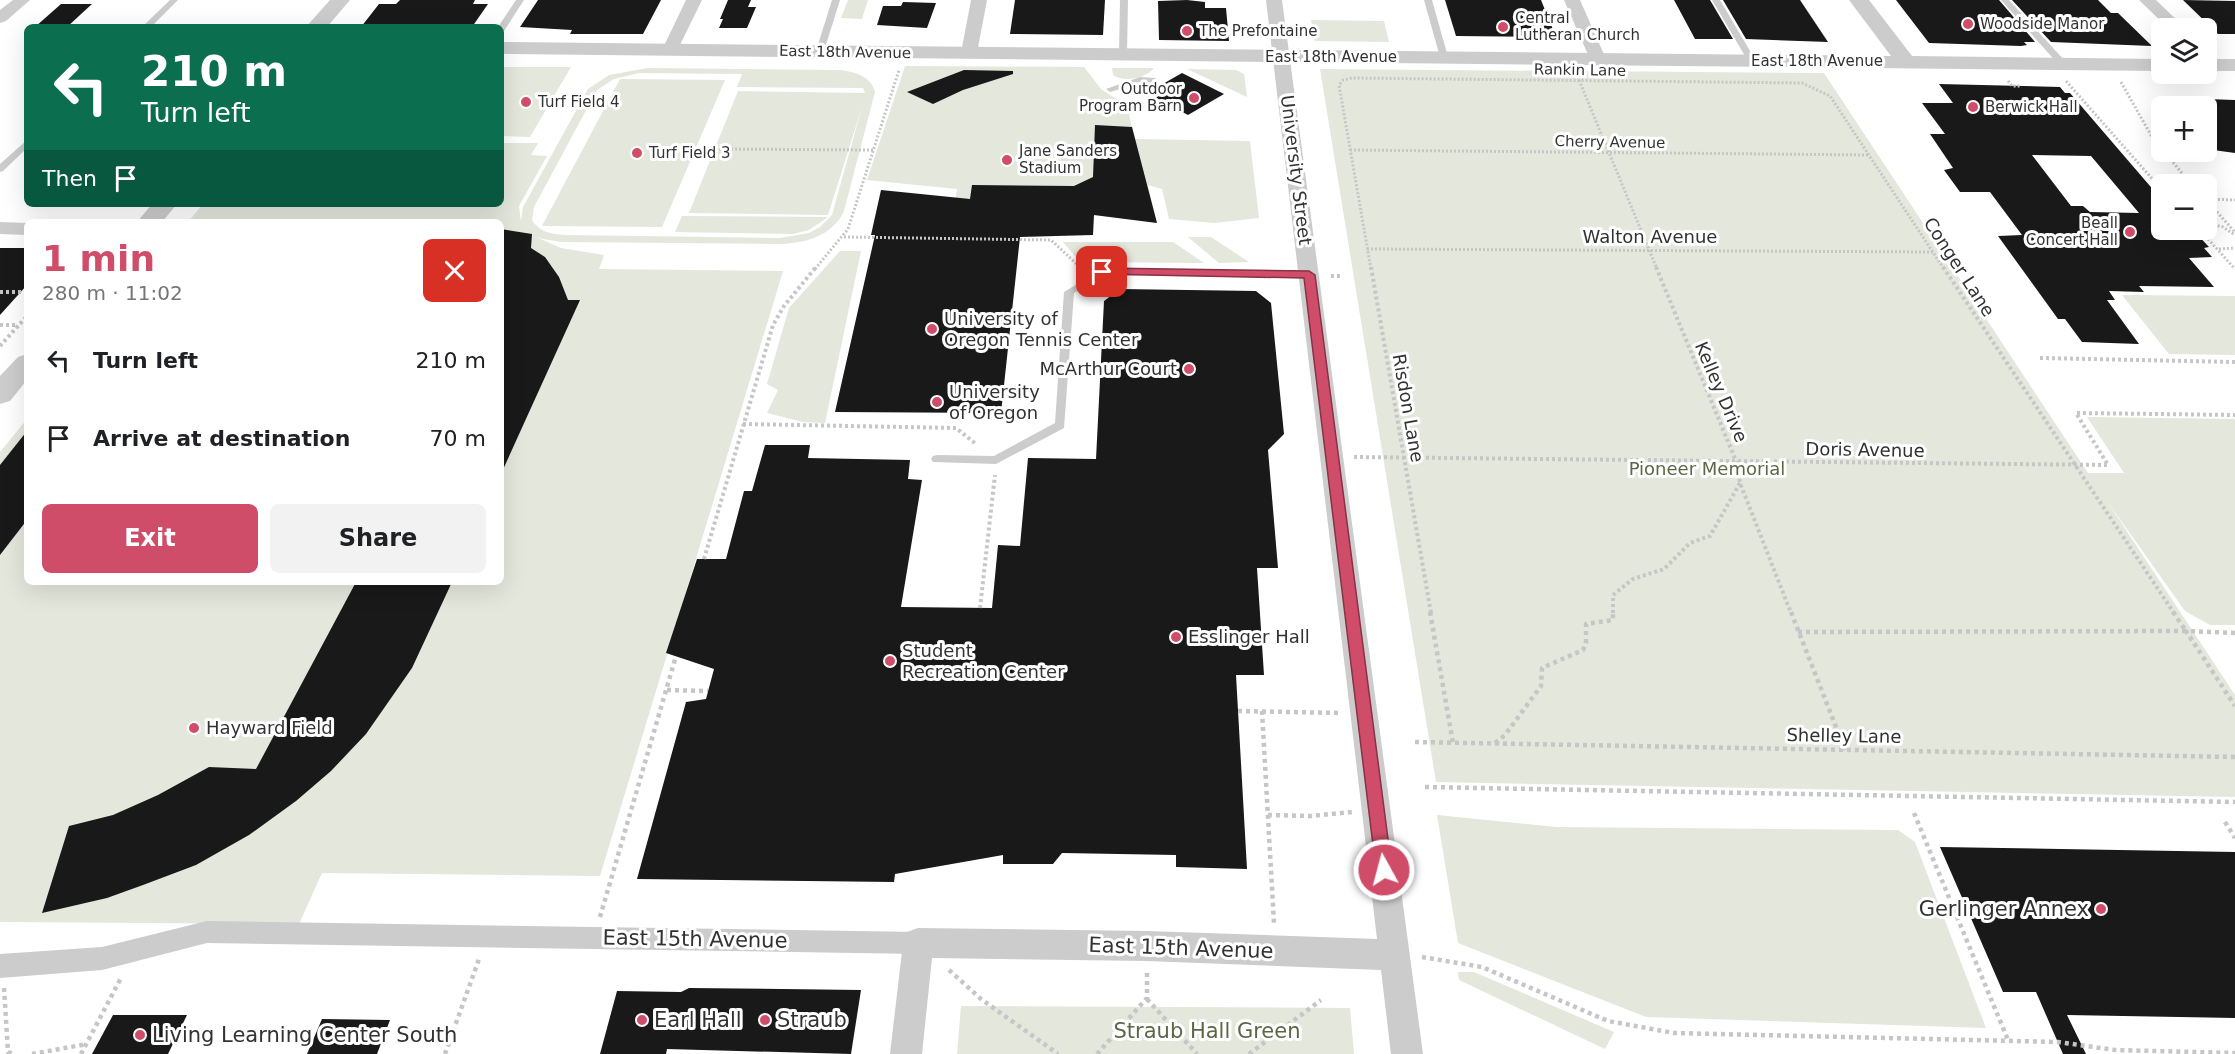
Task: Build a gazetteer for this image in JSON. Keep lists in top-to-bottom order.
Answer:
{
  "streets": {
    "street": ["East 18th Avenue", "University Street", "East 15th Avenue"],
    "path": [
      "Rankin Lane",
      "Cherry Avenue",
      "Walton Avenue",
      "Conger Lane",
      "Kelley Drive",
      "Risdon Lane",
      "Doris Avenue",
      "Shelley Lane"
    ]
  },
  "crossings": [
    ["East 18th Avenue", "University Street"],
    ["Rankin Lane", "Conger Lane"],
    ["Rankin Lane", "Kelley Drive"],
    ["Rankin Lane", "Risdon Lane"],
    ["Cherry Avenue", "Conger Lane"],
    ["Cherry Avenue", "Kelley Drive"],
    ["Cherry Avenue", "Risdon Lane"],
    ["University Street", "East 15th Avenue"],
    ["Walton Avenue", "Conger Lane"],
    ["Walton Avenue", "Kelley Drive"],
    ["Walton Avenue", "Risdon Lane"],
    ["Conger Lane", "Doris Avenue"],
    ["Kelley Drive", "Doris Avenue"],
    ["Kelley Drive", "Shelley Lane"],
    ["Risdon Lane", "Doris Avenue"],
    ["Risdon Lane", "Shelley Lane"]
  ],
  "parks": ["Pioneer Memorial", "Straub Hall Green"],
  "places": [
    "Woodside Manor",
    "Central Lutheran Church",
    "The Prefontaine",
    "Outdoor Program Barn",
    "Turf Field 4",
    "Berwick Hall",
    "Turf Field 3",
    "Jane Sanders Stadium",
    "Beall Concert Hall",
    "University of Oregon Tennis Center",
    "McArthur Court",
    "University of Oregon",
    "Esslinger Hall",
    "Student Recreation Center",
    "Hayward Field",
    "Gerlinger Annex",
    "Earl Hall",
    "Straub",
    "Living Learning Center South"
  ],
  "page": {
    "map_buttons": ["+", "−"],
    "turn": ["210 m", "Turn left"],
    "then": "Then",
    "heading": ["1 min", "280 m · 11:02"],
    "list": [
      {
        "name": "Turn left",
        "value": "210 m"
      },
      {
        "name": "Arrive at destination",
        "value": "70 m"
      }
    ],
    "buttons": ["Exit", "Share"]
  }
}
